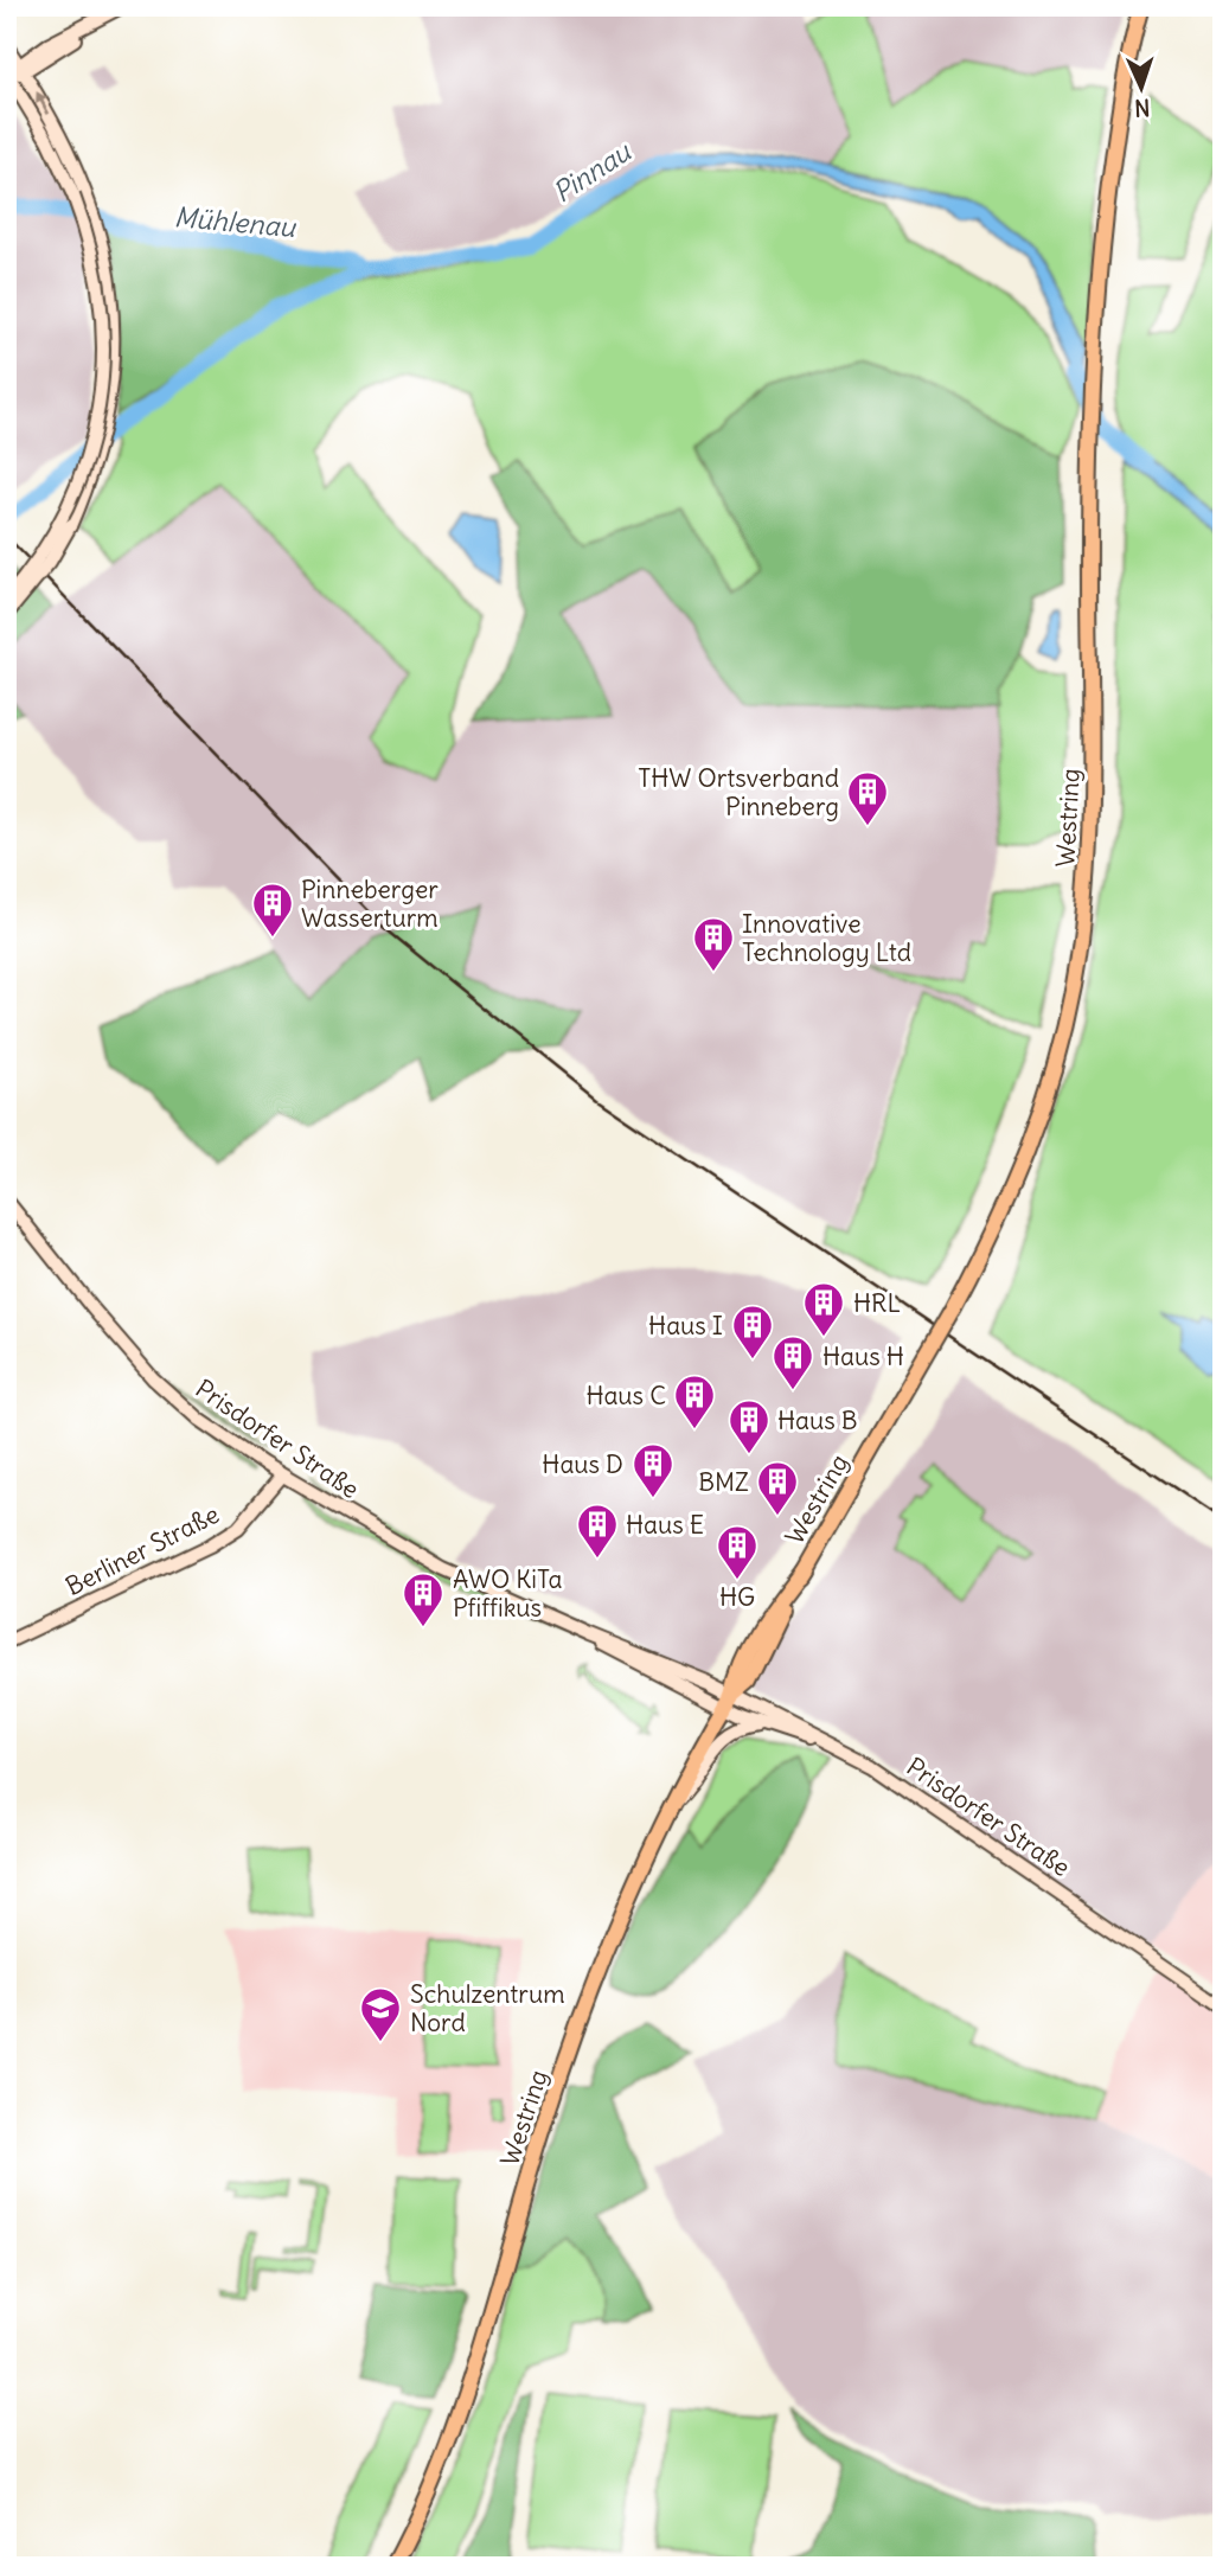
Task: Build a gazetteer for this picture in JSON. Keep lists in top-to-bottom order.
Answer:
{
  "streets": {
    "main road": ["Westring", "Prisdorfer Straße", "Berliner Straße"]
  },
  "crossings": [
    ["Westring", "Prisdorfer Straße"],
    ["Prisdorfer Straße", "Berliner Straße"]
  ],
  "water": ["Pinnau", "Mühlenau"],
  "places": {
    "building": [
      "THW Ortsverband Pinneberg",
      "Pinneberger Wasserturm",
      "Innovative Technology Ltd",
      "HRL",
      "Haus I",
      "Haus H",
      "Haus C",
      "Haus B",
      "Haus D",
      "BMZ",
      "Haus E",
      "HG",
      "AWO KiTa Pfiffikus"
    ],
    "school or university": ["Schulzentrum Nord"]
  },
  "north": "bottom"
}
